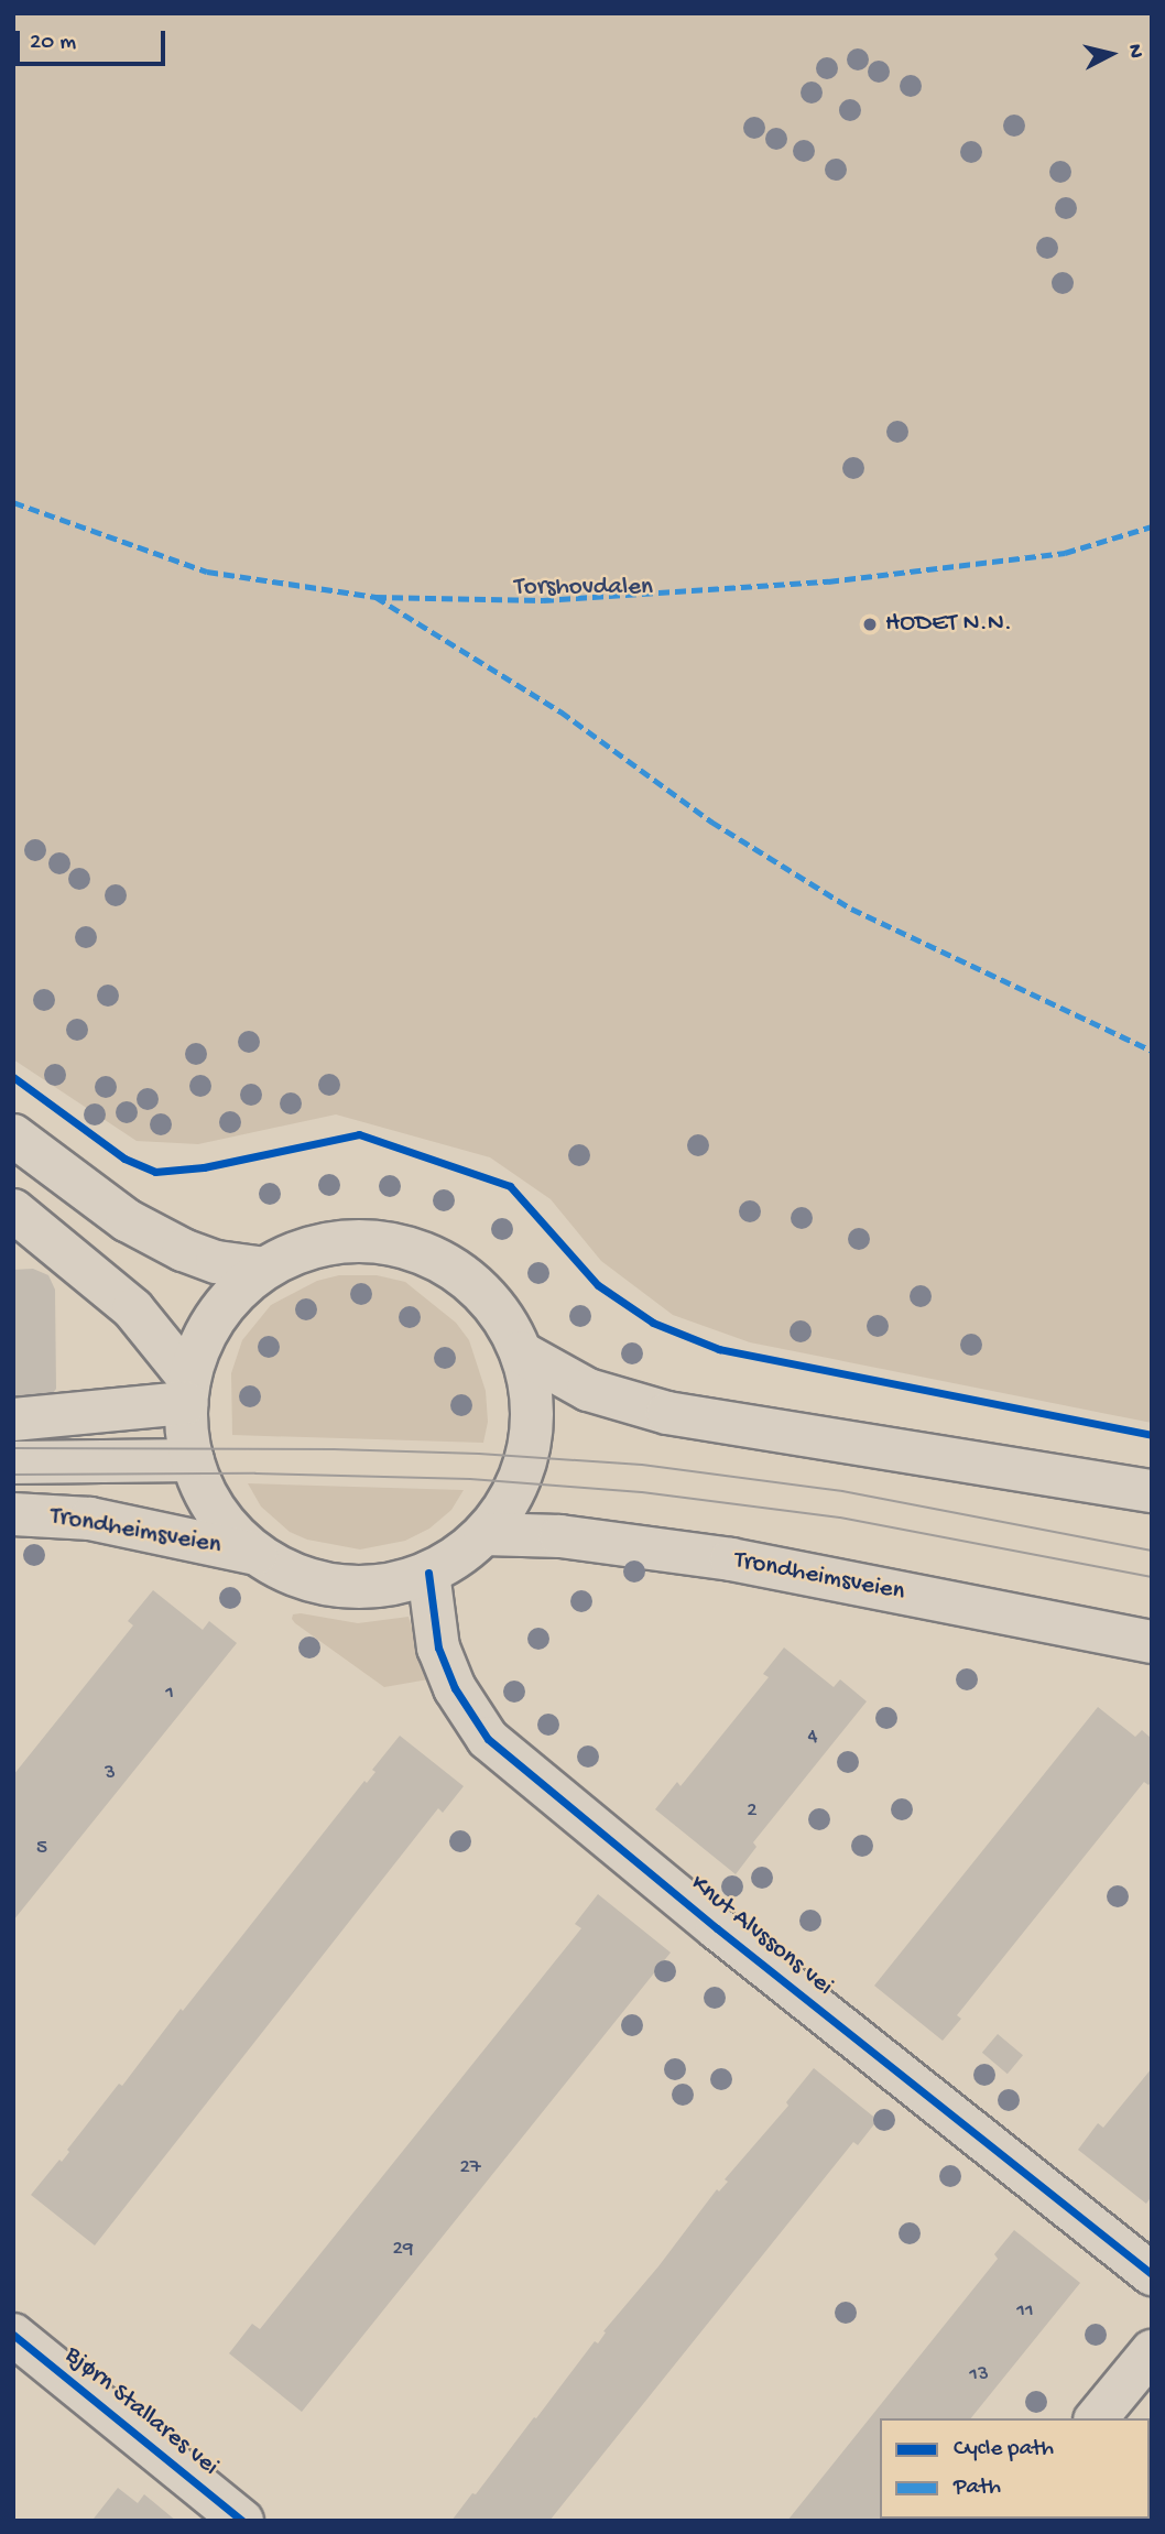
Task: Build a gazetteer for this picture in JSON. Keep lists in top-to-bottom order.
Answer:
{
  "streets": {
    "main road": ["Trondheimsveien", "Knut Alvssons vei", "Bjørn Stallares vei"]
  },
  "parks": ["Torshovdalen"],
  "places": ["HODET N.N."],
  "house_numbers": [
    "1",
    "4",
    "3",
    "2",
    "5",
    "27",
    "29",
    "11",
    "13"
  ],
  "legend": ["Cycle path", "Path"],
  "scale_bar": "20 m",
  "north": "right"
}
